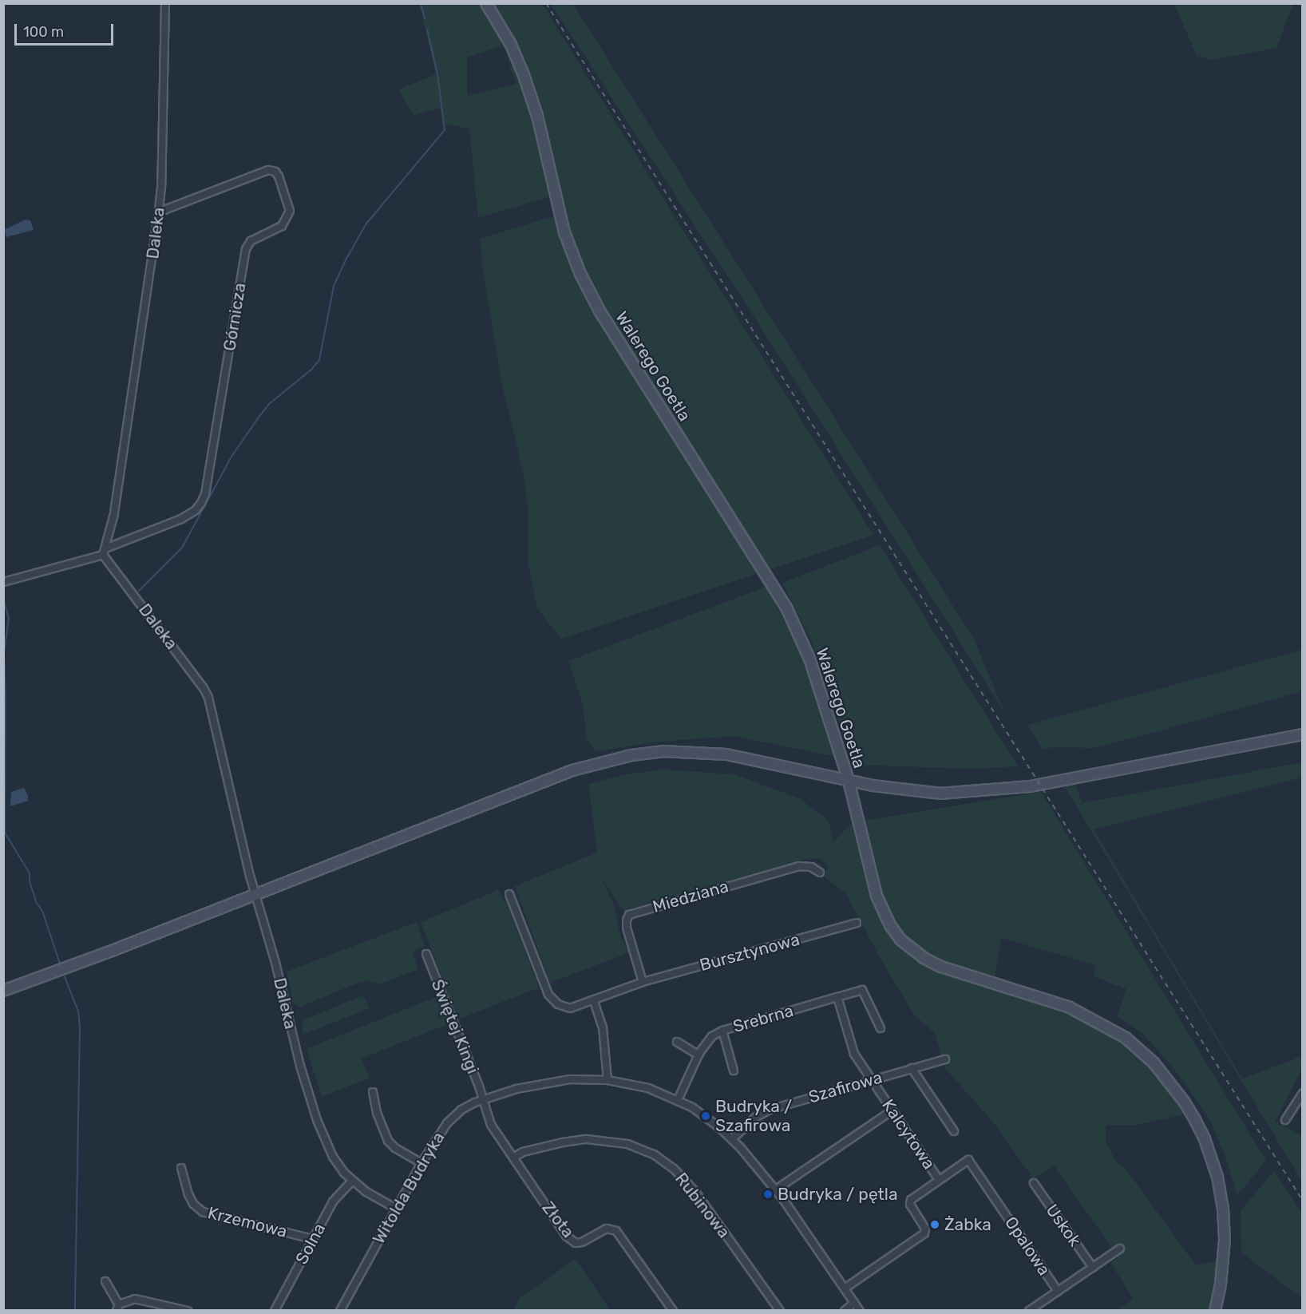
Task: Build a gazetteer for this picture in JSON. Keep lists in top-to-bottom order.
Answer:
{
  "streets": {
    "street": [
      "Daleka",
      "Górnicza",
      "Walerego Goetla",
      "Miedziana",
      "Bursztynowa",
      "Srebrna",
      "Świętej Kingi",
      "Szafirowa",
      "Kalcytowa",
      "Witolda Budryka",
      "Rubinowa",
      "Złota",
      "Krzemowa",
      "Uskok",
      "Solna",
      "Opalowa"
    ]
  },
  "crossings": [
    ["Daleka", "Górnicza"],
    ["Daleka", "Witolda Budryka"],
    ["Daleka", "Solna"],
    ["Miedziana", "Bursztynowa"],
    ["Srebrna", "Kalcytowa"],
    ["Srebrna", "Witolda Budryka"],
    ["Świętej Kingi", "Witolda Budryka"],
    ["Świętej Kingi", "Złota"],
    ["Szafirowa", "Kalcytowa"],
    ["Szafirowa", "Witolda Budryka"],
    ["Kalcytowa", "Opalowa"],
    ["Witolda Budryka", "Złota"],
    ["Rubinowa", "Złota"],
    ["Krzemowa", "Solna"]
  ],
  "places": ["Budryka / Szafirowa", "Budryka / pętla", "Żabka"],
  "scale_bar": "100 m"
}
